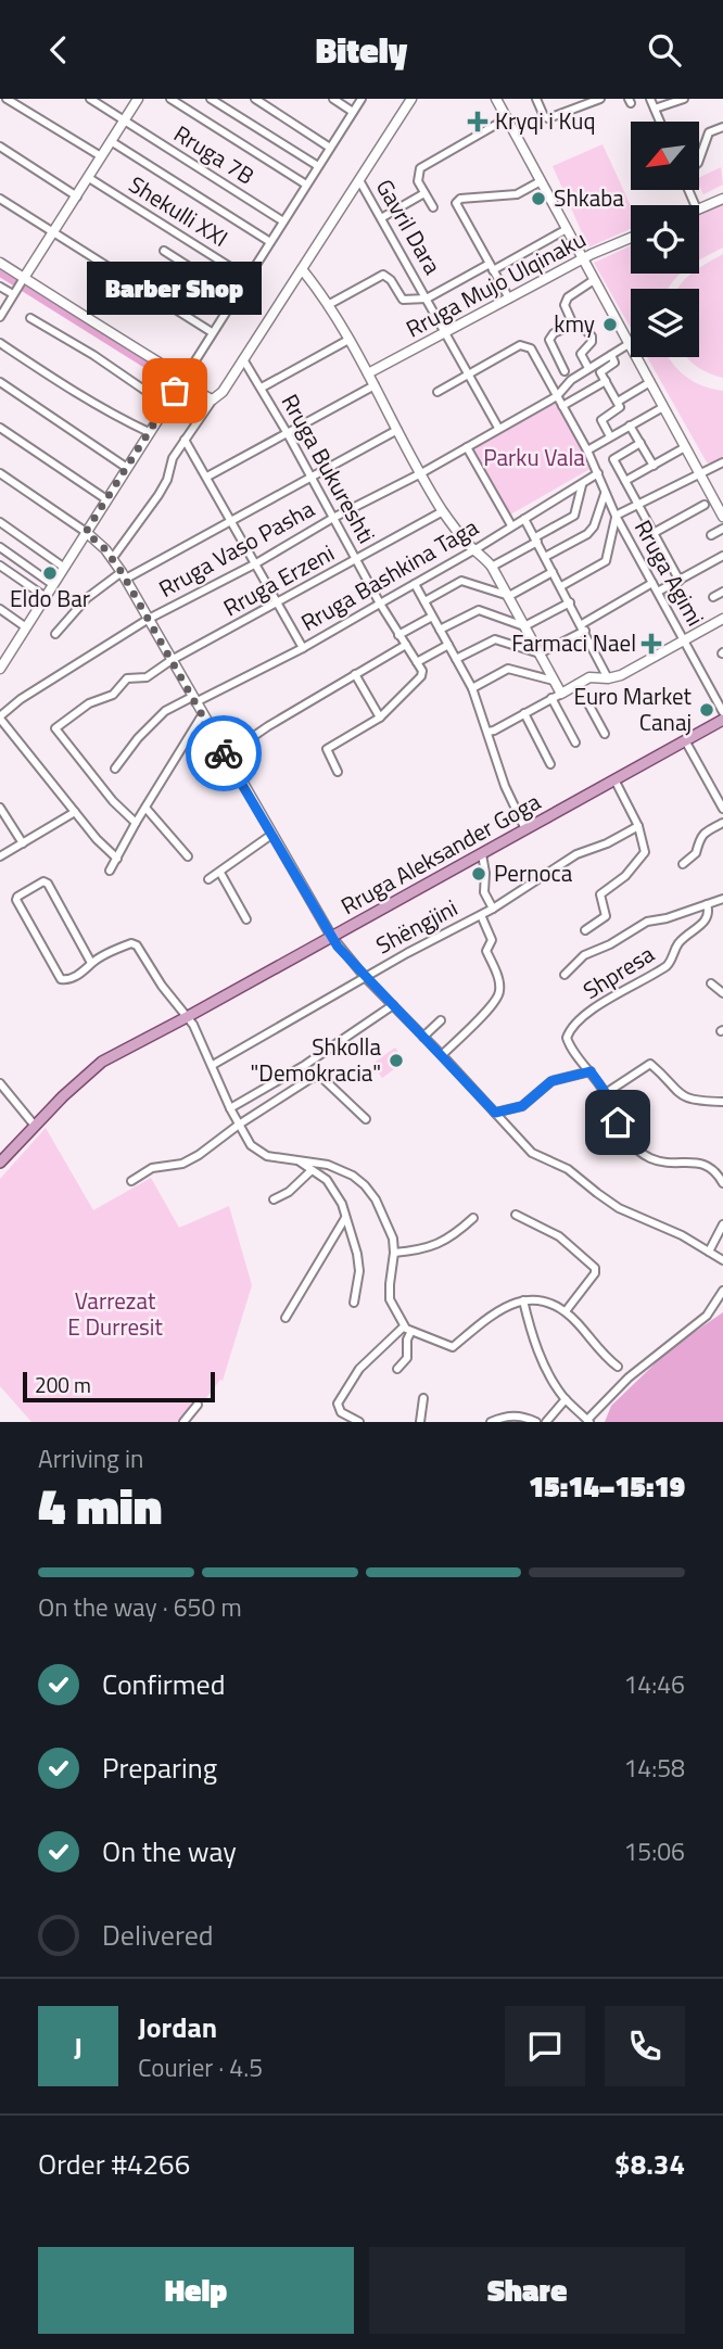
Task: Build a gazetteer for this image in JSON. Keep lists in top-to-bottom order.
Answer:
{
  "streets": {
    "main road": ["Rruga Aleksander Goga"],
    "street": [
      "Rruga 7B",
      "Shekulli XXI",
      "Gavril Dara",
      "Rruga Mujo Ulqinaku",
      "Rruga Bukureshti",
      "Rruga Vaso Pasha",
      "Rruga Agimi",
      "Rruga Bashkina Taga",
      "Rruga Erzeni",
      "Shëngjini",
      "Shpresa"
    ]
  },
  "crossings": [
    ["Gavril Dara", "Rruga Mujo Ulqinaku"],
    ["Gavril Dara", "Rruga Vaso Pasha"],
    ["Gavril Dara", "Rruga Agimi"],
    ["Rruga Bukureshti", "Rruga Vaso Pasha"],
    ["Rruga Bukureshti", "Rruga Bashkina Taga"],
    ["Rruga Bukureshti", "Rruga Erzeni"],
    ["Rruga Vaso Pasha", "Rruga Agimi"],
    ["Rruga Agimi", "Rruga Bashkina Taga"]
  ],
  "parks": ["Parku Vala", "Varrezat E Durresit"],
  "places": {
    "health": ["Kryqi i Kuq", "Farmaci Nael"],
    "other": [
      "Shkaba",
      "kmy",
      "Barber Shop",
      "Eldo Bar",
      "Euro Market Canaj",
      "Pernoca",
      "Shkolla \"Demokracia\""
    ]
  },
  "scale_bar": "200 m",
  "north": "bottom left",
  "page": {
    "header": "Bitely",
    "bubble": "Barber Shop",
    "scale": "200 m",
    "heading": ["4 min", "Arriving in", "15:14–15:19"],
    "panel": [
      "Jordan",
      "Courier · 4.5",
      "Order #4266",
      "$8.34"
    ],
    "bar": "On the way · 650 m",
    "list": [
      ["Confirmed", "14:46"],
      ["Preparing", "14:58"],
      ["On the way", "15:06"],
      "Delivered"
    ],
    "round": "J",
    "buttons": ["Help", "Share"]
  }
}
